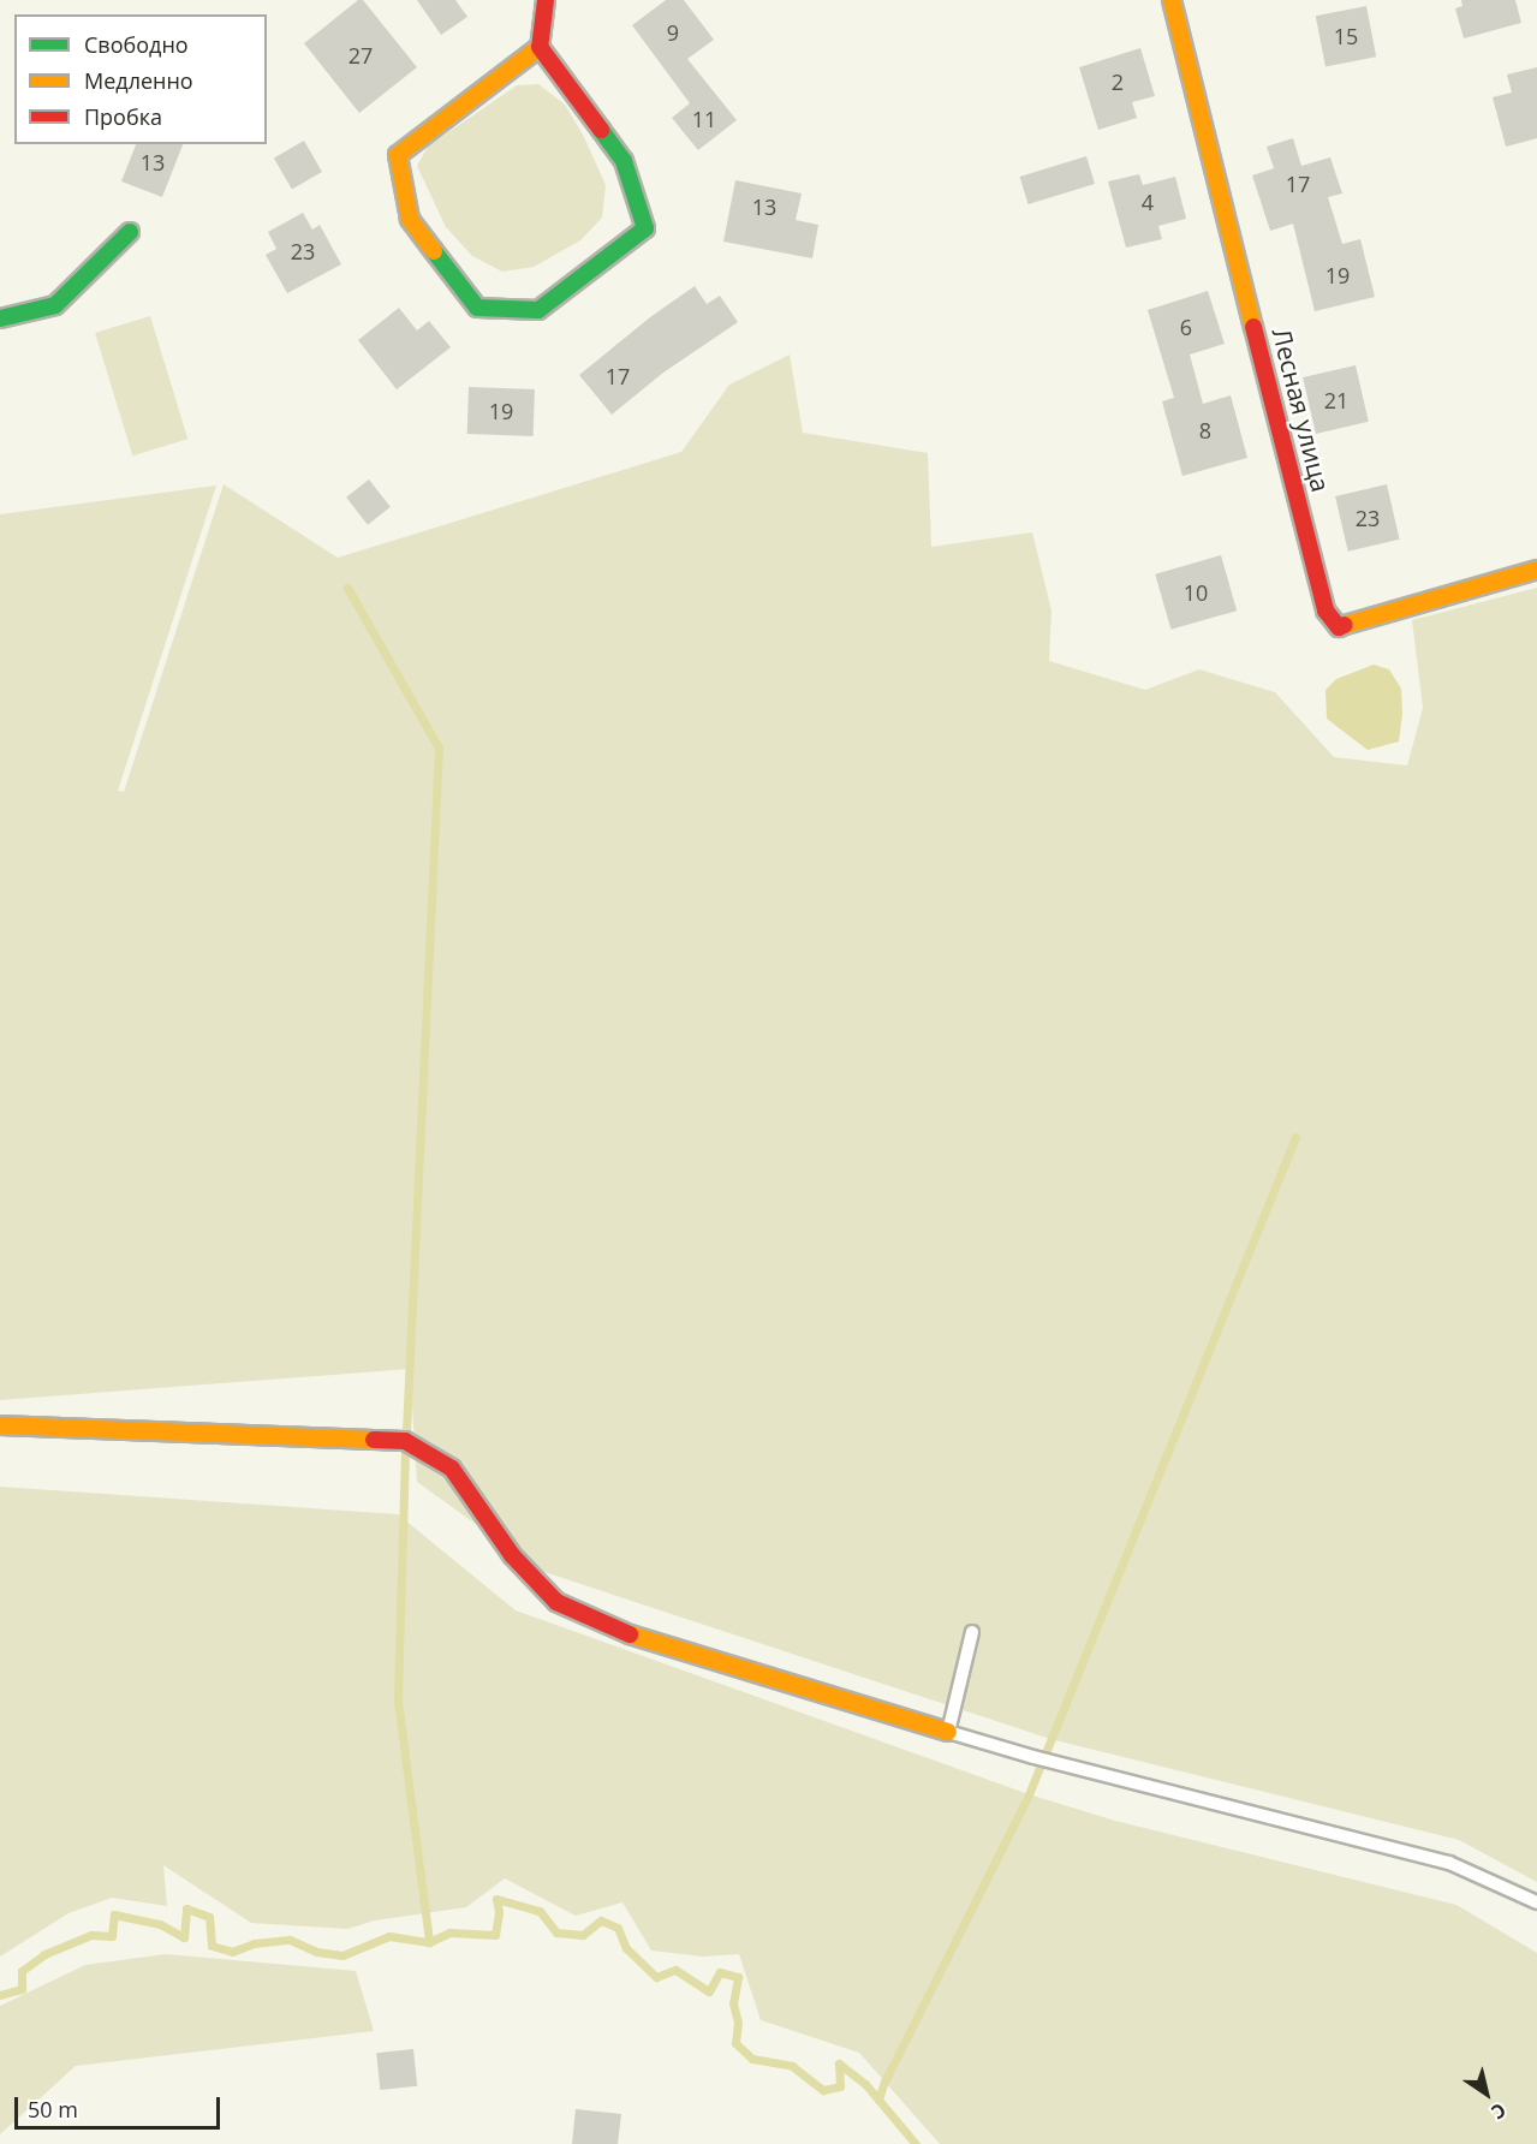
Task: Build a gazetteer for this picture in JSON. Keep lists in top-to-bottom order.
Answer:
{
  "streets": {
    "street": ["Лесная улица"]
  },
  "house_numbers": [
    "9",
    "15",
    "27",
    "2",
    "11",
    "13",
    "17",
    "4",
    "13",
    "23",
    "19",
    "6",
    "17",
    "21",
    "19",
    "8",
    "23",
    "10"
  ],
  "legend": ["Свободно", "Медленно", "Пробка"],
  "scale_bar": "50 m",
  "north": "bottom right"
}
